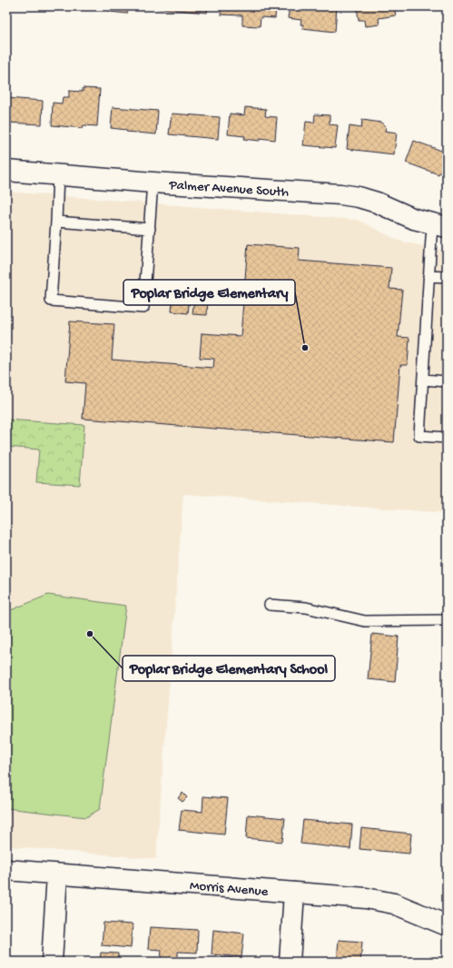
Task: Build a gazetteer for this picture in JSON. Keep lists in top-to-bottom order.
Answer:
{
  "streets": {
    "street": ["Palmer Avenue South", "Morris Avenue"]
  },
  "places": ["Poplar Bridge Elementary", "Poplar Bridge Elementary School"]
}
